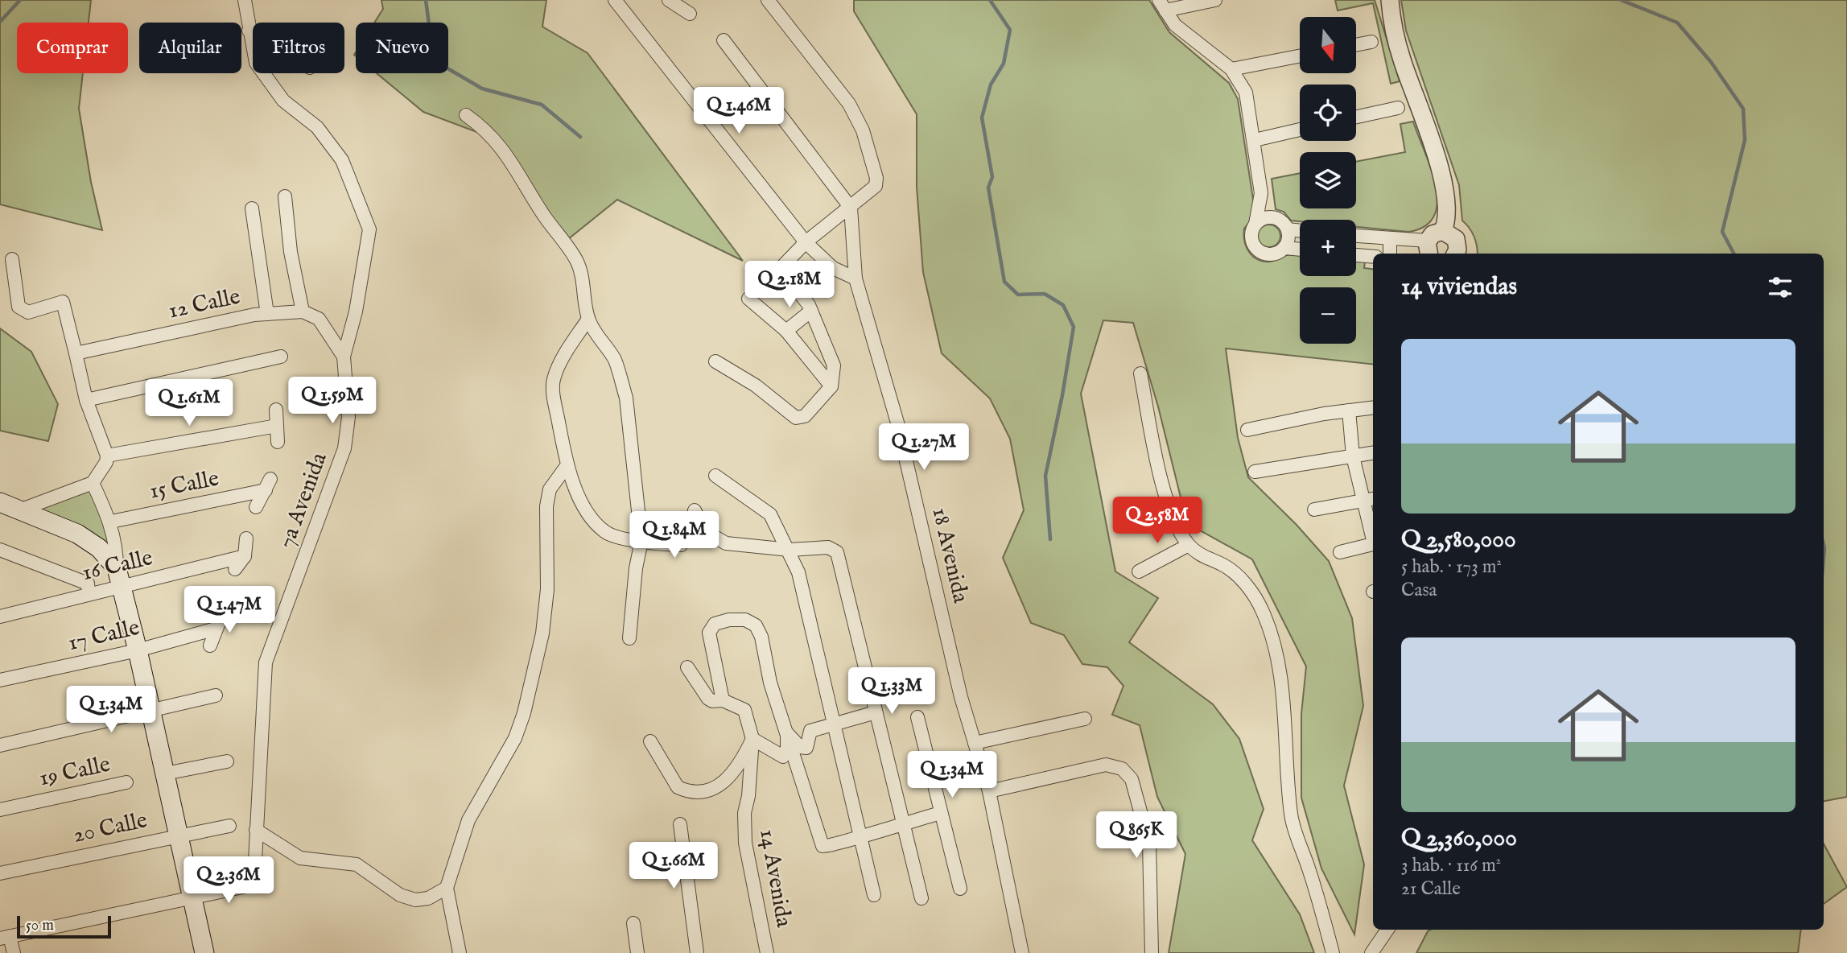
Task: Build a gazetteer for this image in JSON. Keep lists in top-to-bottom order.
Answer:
{
  "streets": {
    "street": [
      "12 Calle",
      "15 Calle",
      "7a Avenida",
      "18 Avenida",
      "16 Calle",
      "17 Calle",
      "19 Calle",
      "20 Calle",
      "14 Avenida"
    ]
  },
  "scale_bar": "50 m",
  "north": "bottom",
  "page": {
    "map_buttons": ["+", "−"],
    "chip": [
      "Comprar",
      "Alquilar",
      "Filtros",
      "Nuevo"
    ],
    "price": [
      "Q 1.46M",
      "Q 2.18M",
      "Q 1.59M",
      "Q 1.61M",
      "Q 1.27M",
      "Q 2.58M",
      "Q 1.84M",
      "Q 1.47M",
      "Q 1.33M",
      "Q 1.34M",
      "Q 1.34M",
      "Q 865K",
      "Q 1.66M",
      "Q 2.36M"
    ],
    "heading": "14 viviendas",
    "list": [
      {
        "name": "Q 2,580,000",
        "note": "5 hab. · 173 m² · Casa"
      },
      {
        "name": "Q 2,360,000",
        "note": "3 hab. · 116 m² · 21 Calle"
      }
    ],
    "scale": "50 m"
  }
}
